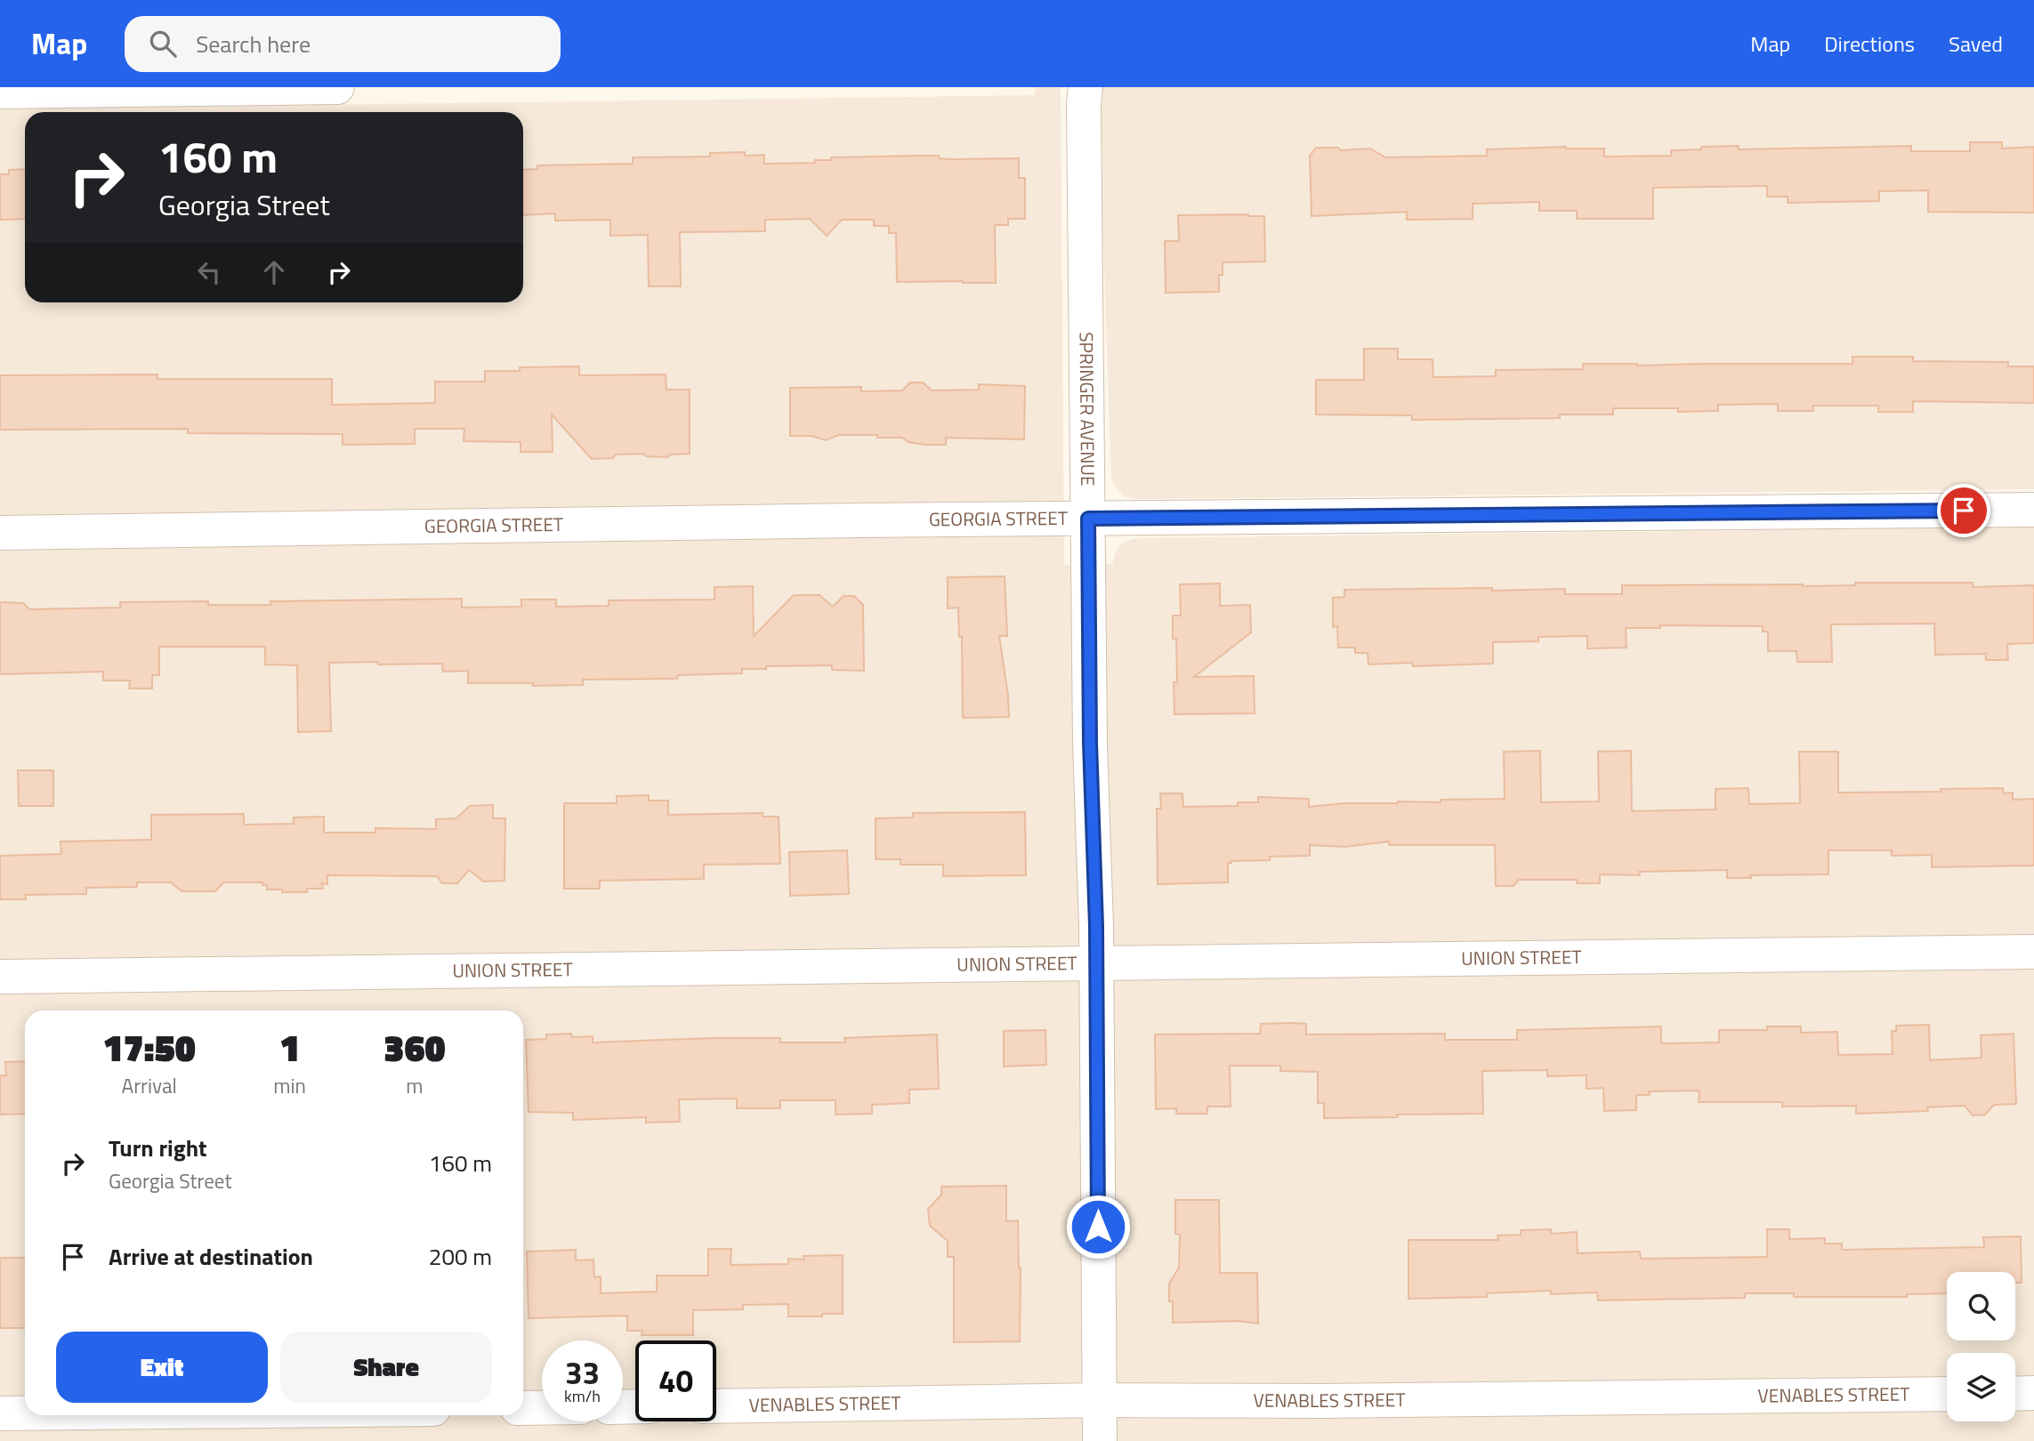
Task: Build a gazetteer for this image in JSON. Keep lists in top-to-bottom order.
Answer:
{
  "streets": {
    "street": [
      "SPRINGER AVENUE",
      "GEORGIA STREET",
      "UNION STREET",
      "VENABLES STREET"
    ]
  },
  "crossings": [
    ["SPRINGER AVENUE", "GEORGIA STREET"],
    ["SPRINGER AVENUE", "UNION STREET"],
    ["SPRINGER AVENUE", "VENABLES STREET"]
  ],
  "page": {
    "header": "Map",
    "search": "Search here",
    "nav": ["Map", "Directions", "Saved"],
    "turn": ["160 m", "Georgia Street"],
    "eta": [
      "17:50",
      "Arrival",
      "1",
      "min",
      "360",
      "m"
    ],
    "list": [
      {
        "name": "Turn right",
        "note": "Georgia Street",
        "value": "160 m"
      },
      {
        "name": "Arrive at destination",
        "value": "200 m"
      }
    ],
    "buttons": ["Exit", "Share"],
    "speed": "33 km/h",
    "limit": "40"
  }
}
